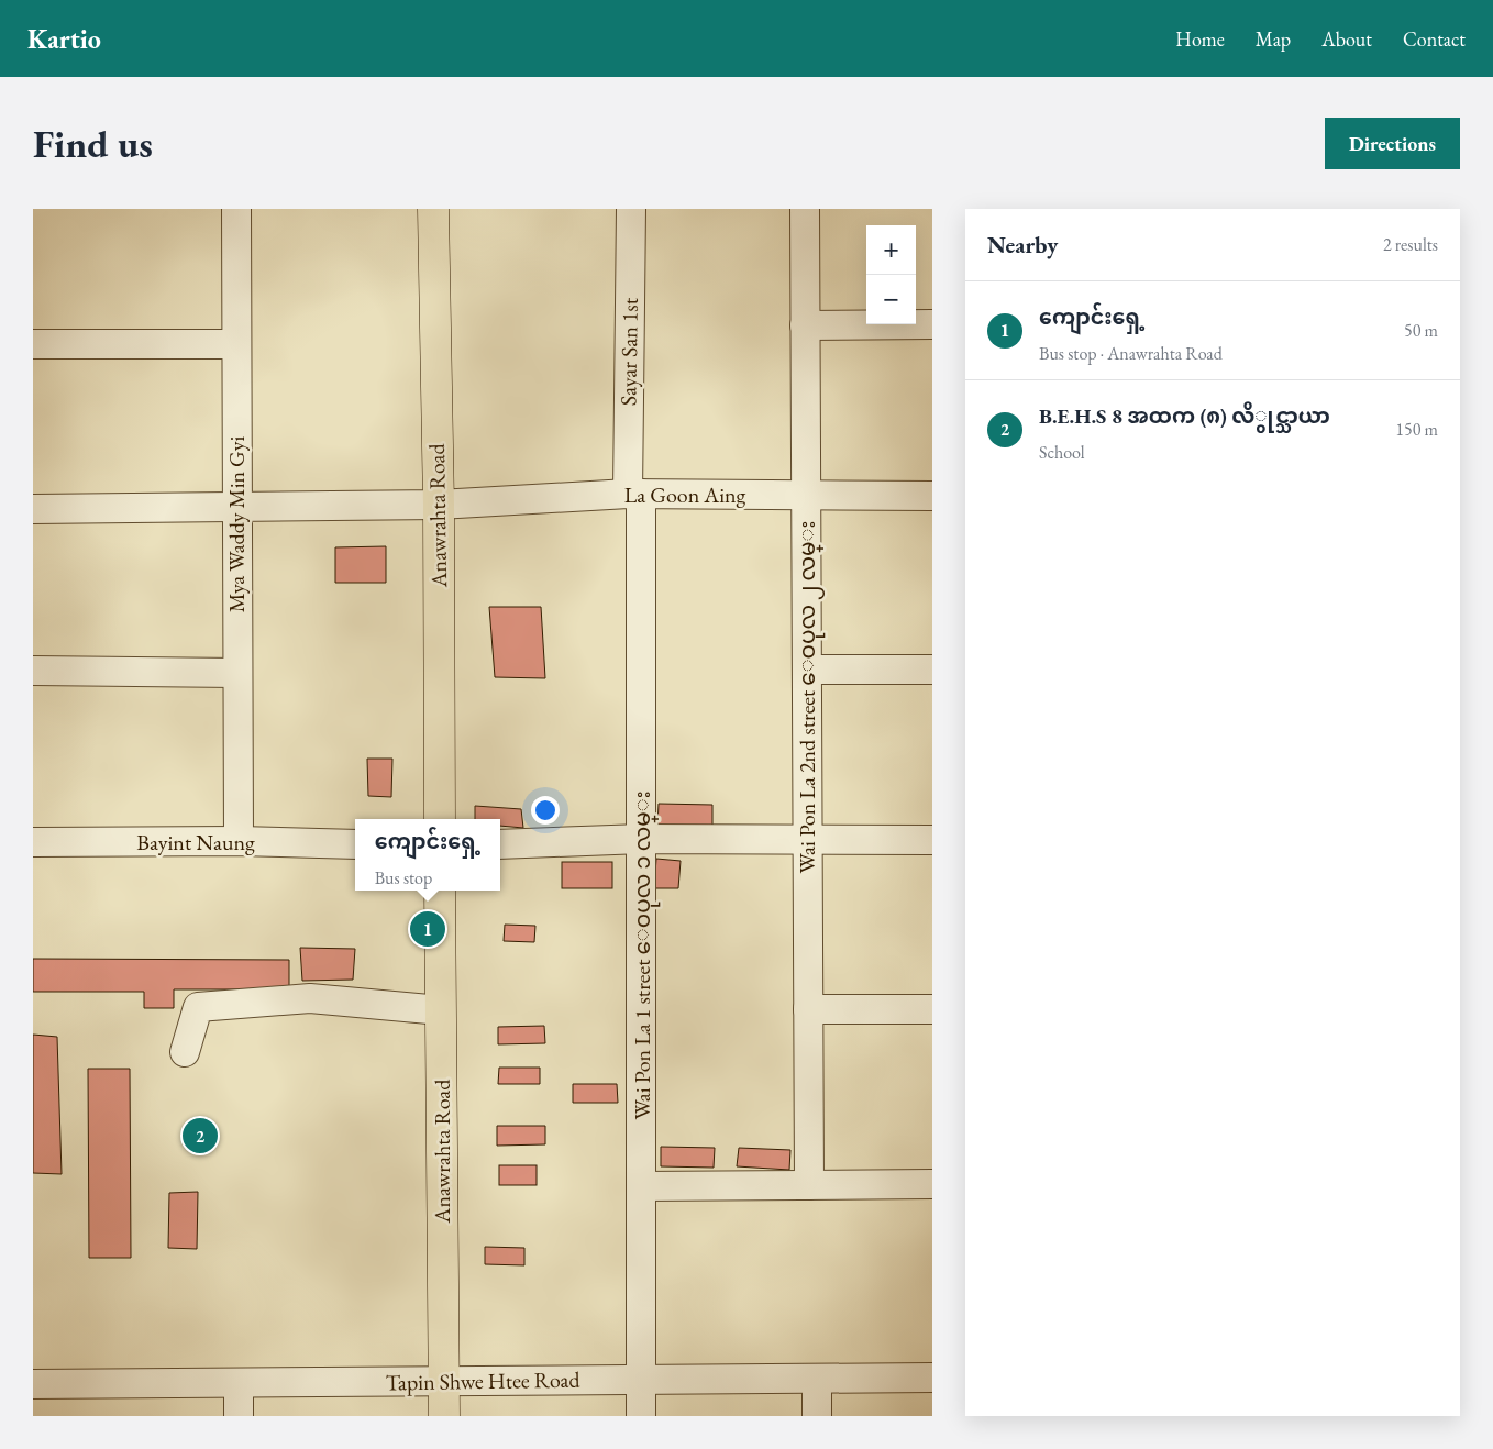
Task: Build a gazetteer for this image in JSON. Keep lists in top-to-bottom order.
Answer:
{
  "streets": {
    "main road": ["Anawrahta Road"],
    "street": [
      "Sayar San 1st",
      "La Goon Aing",
      "Mya Waddy Min Gyi",
      "Wai Pon La 2nd street ေဝပုလ ၂ လမ္း",
      "Bayint Naung",
      "Wai Pon La 1 street ေဝပုလ ၁ လမ္း",
      "Tapin Shwe Htee Road"
    ]
  },
  "crossings": [
    ["Sayar San 1st", "La Goon Aing"],
    ["Sayar San 1st", "Wai Pon La 1 street ေဝပုလ ၁ လမ္း"],
    ["La Goon Aing", "Anawrahta Road"],
    ["La Goon Aing", "Mya Waddy Min Gyi"],
    ["La Goon Aing", "Wai Pon La 2nd street ေဝပုလ ၂ လမ္း"],
    ["La Goon Aing", "Wai Pon La 1 street ေဝပုလ ၁ လမ္း"],
    ["Anawrahta Road", "Tapin Shwe Htee Road"],
    ["Mya Waddy Min Gyi", "Bayint Naung"],
    ["Wai Pon La 1 street ေဝပုလ ၁ လမ္း", "Tapin Shwe Htee Road"]
  ],
  "page": {
    "header": "Kartio",
    "nav": [
      "Home",
      "Map",
      "About",
      "Contact"
    ],
    "buttons": "Directions",
    "title": "Find us",
    "heading": ["Nearby", "2 results"],
    "map_buttons": ["+", "−"],
    "list": [
      {
        "mark": "1",
        "name": "ကျောင်းရှေ့",
        "note": "Bus stop · Anawrahta Road",
        "value": "50 m"
      },
      {
        "mark": "2",
        "name": "B.E.H.S 8 အထက (၈) လိွုင္သာယာ",
        "note": "School",
        "value": "150 m"
      }
    ],
    "popup": ["ကျောင်းရှေ့", "Bus stop"],
    "pins": ["1", "2"]
  }
}
